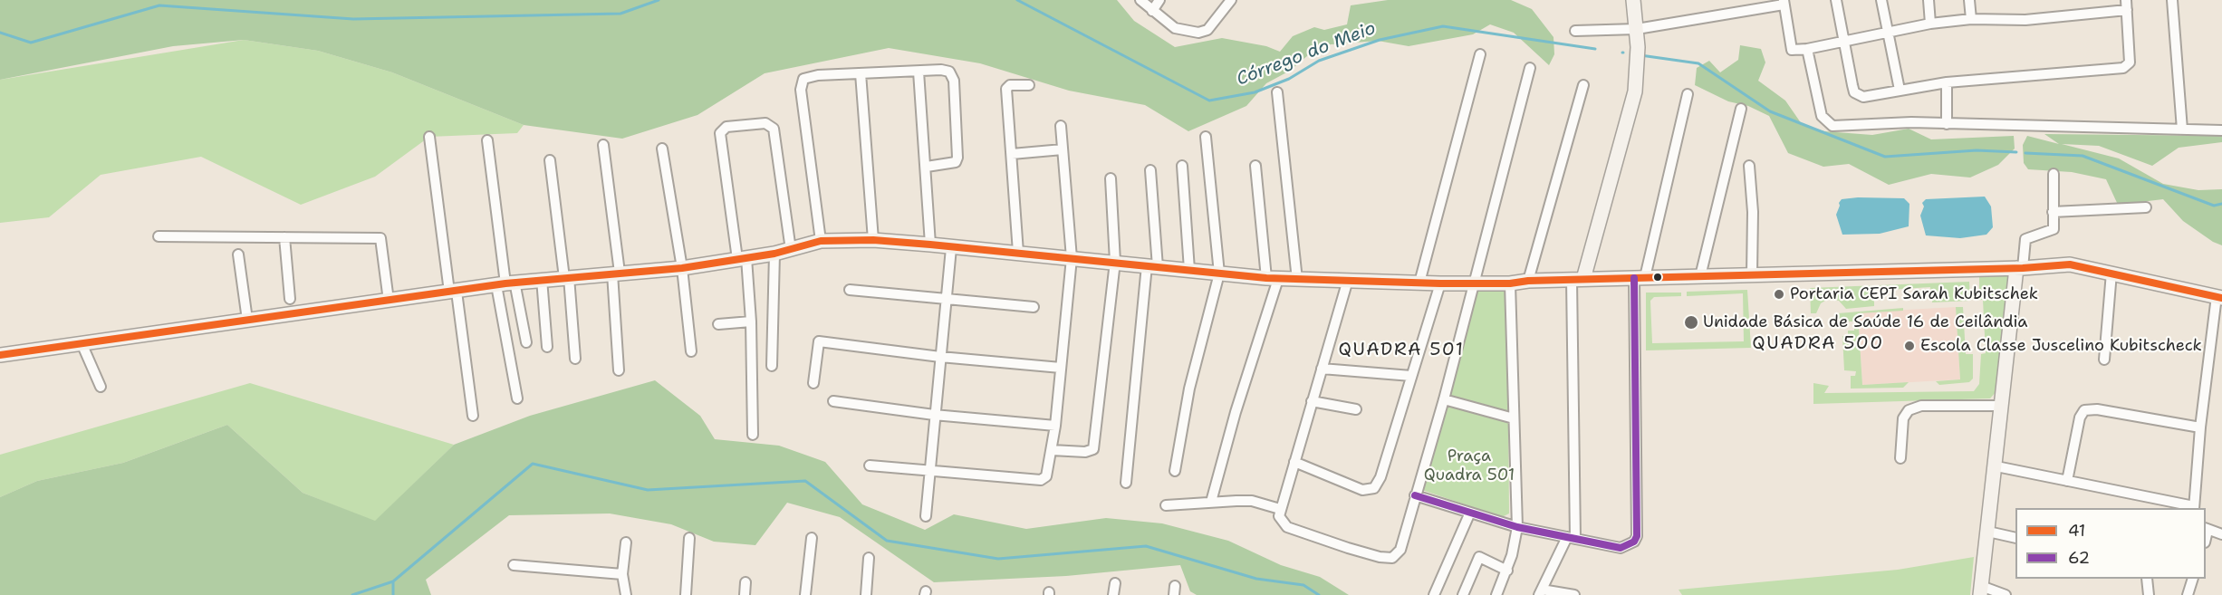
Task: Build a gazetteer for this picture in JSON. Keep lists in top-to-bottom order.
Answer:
{
  "districts": ["QUADRA 500", "QUADRA 501"],
  "water": ["Córrego do Meio"],
  "parks": ["Praça Quadra 501"],
  "places": ["Portaria CEPI Sarah Kubitschek", "Unidade Básica de Saúde 16 de Ceilândia", "Escola Classe Juscelino Kubitscheck"],
  "lines": ["transit line 41", "transit line 62"],
  "legend": ["41", "62"]
}
